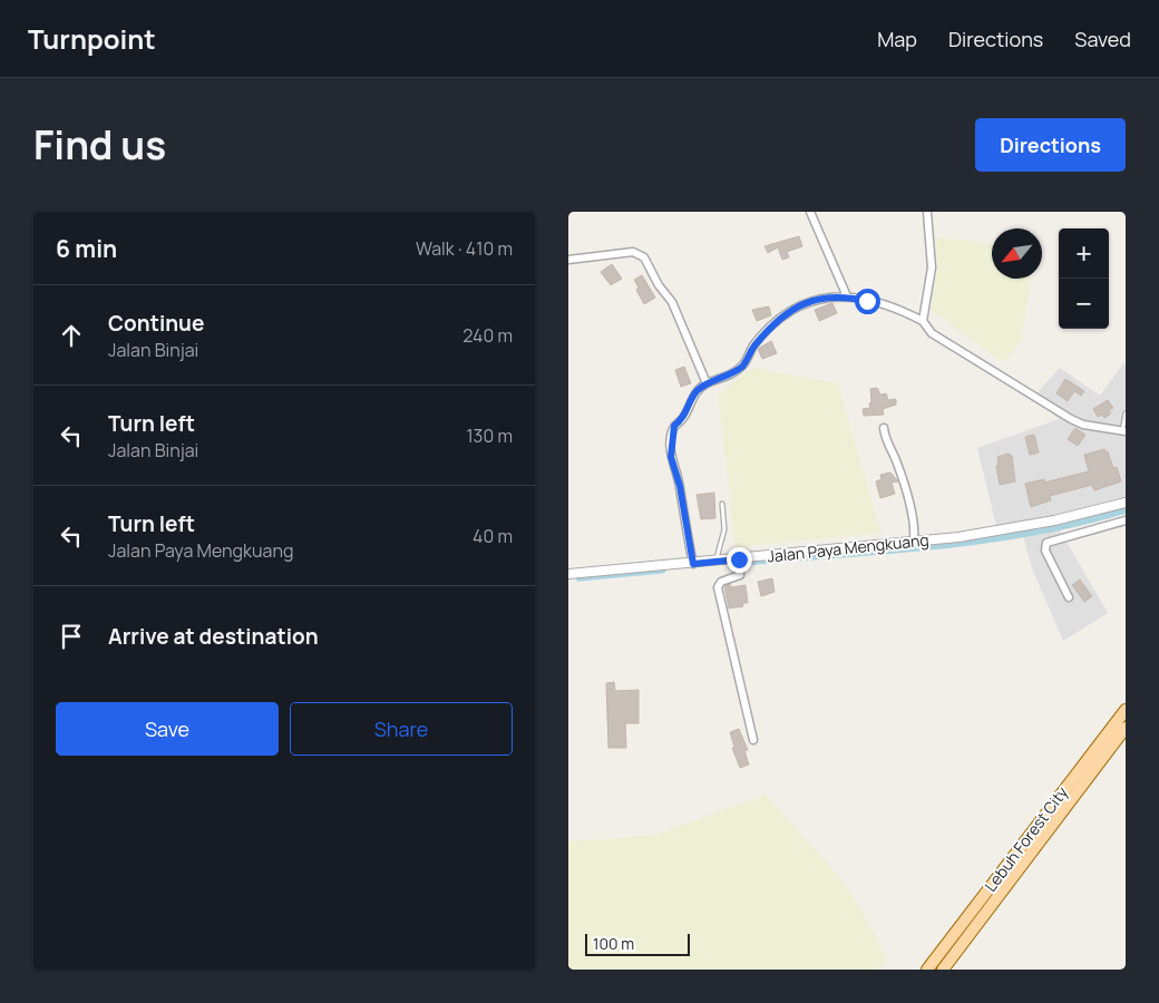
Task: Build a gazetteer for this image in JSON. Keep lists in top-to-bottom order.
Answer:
{
  "streets": {
    "main road": ["Lebuh Forest City"],
    "street": ["Jalan Paya Mengkuang"]
  },
  "scale_bar": "100 m",
  "north": "bottom left",
  "page": {
    "header": "Turnpoint",
    "nav": ["Map", "Directions", "Saved"],
    "title": "Find us",
    "buttons": [
      "Directions",
      ["Save", "Share"]
    ],
    "heading": ["6 min", "Walk · 410 m"],
    "map_buttons": ["+", "−"],
    "list": [
      ["Continue", "Jalan Binjai", "240 m"],
      ["Turn left", "Jalan Binjai", "130 m"],
      ["Turn left", "Jalan Paya Mengkuang", "40 m"],
      "Arrive at destination"
    ],
    "scale": "100 m"
  }
}
